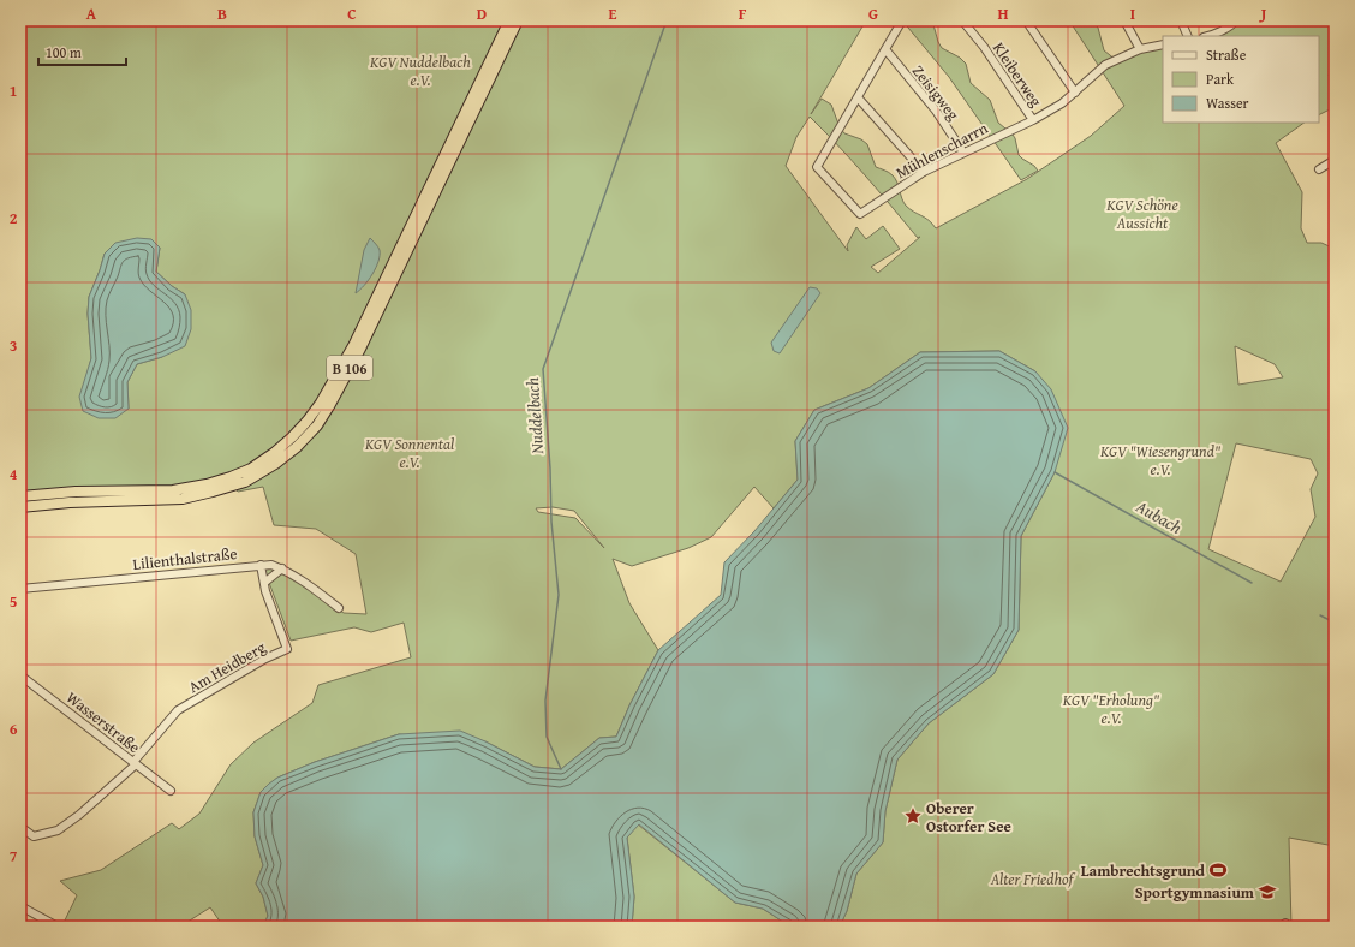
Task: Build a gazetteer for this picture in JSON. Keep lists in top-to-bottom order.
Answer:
{
  "streets": {
    "highway": ["B 106"],
    "street": [
      "Kleiberweg",
      "Zeisigweg",
      "Mühlenscharrn",
      "Lilienthalstraße",
      "Am Heidberg",
      "Wasserstraße"
    ]
  },
  "crossings": [
    ["Kleiberweg", "Mühlenscharrn"],
    ["Zeisigweg", "Mühlenscharrn"],
    ["Lilienthalstraße", "Am Heidberg"],
    ["Am Heidberg", "Wasserstraße"]
  ],
  "water": ["Nuddelbach", "Aubach"],
  "parks": [
    "KGV Nuddelbach e.V.",
    "KGV Schöne Aussicht",
    "KGV Sonnental e.V.",
    "KGV \"Wiesengrund\" e.V.",
    "KGV \"Erholung\" e.V.",
    "Alter Friedhof"
  ],
  "places": {
    "place": ["Oberer Ostorfer See"],
    "sports": ["Lambrechtsgrund"],
    "school or university": ["Sportgymnasium"]
  },
  "legend": ["Straße", "Park", "Wasser"],
  "scale_bar": "100 m",
  "grid": {
    "columns": [
      "A",
      "B",
      "C",
      "D",
      "E",
      "F",
      "G",
      "H",
      "I",
      "J"
    ],
    "rows": [
      "1",
      "2",
      "3",
      "4",
      "5",
      "6",
      "7"
    ]
  }
}
